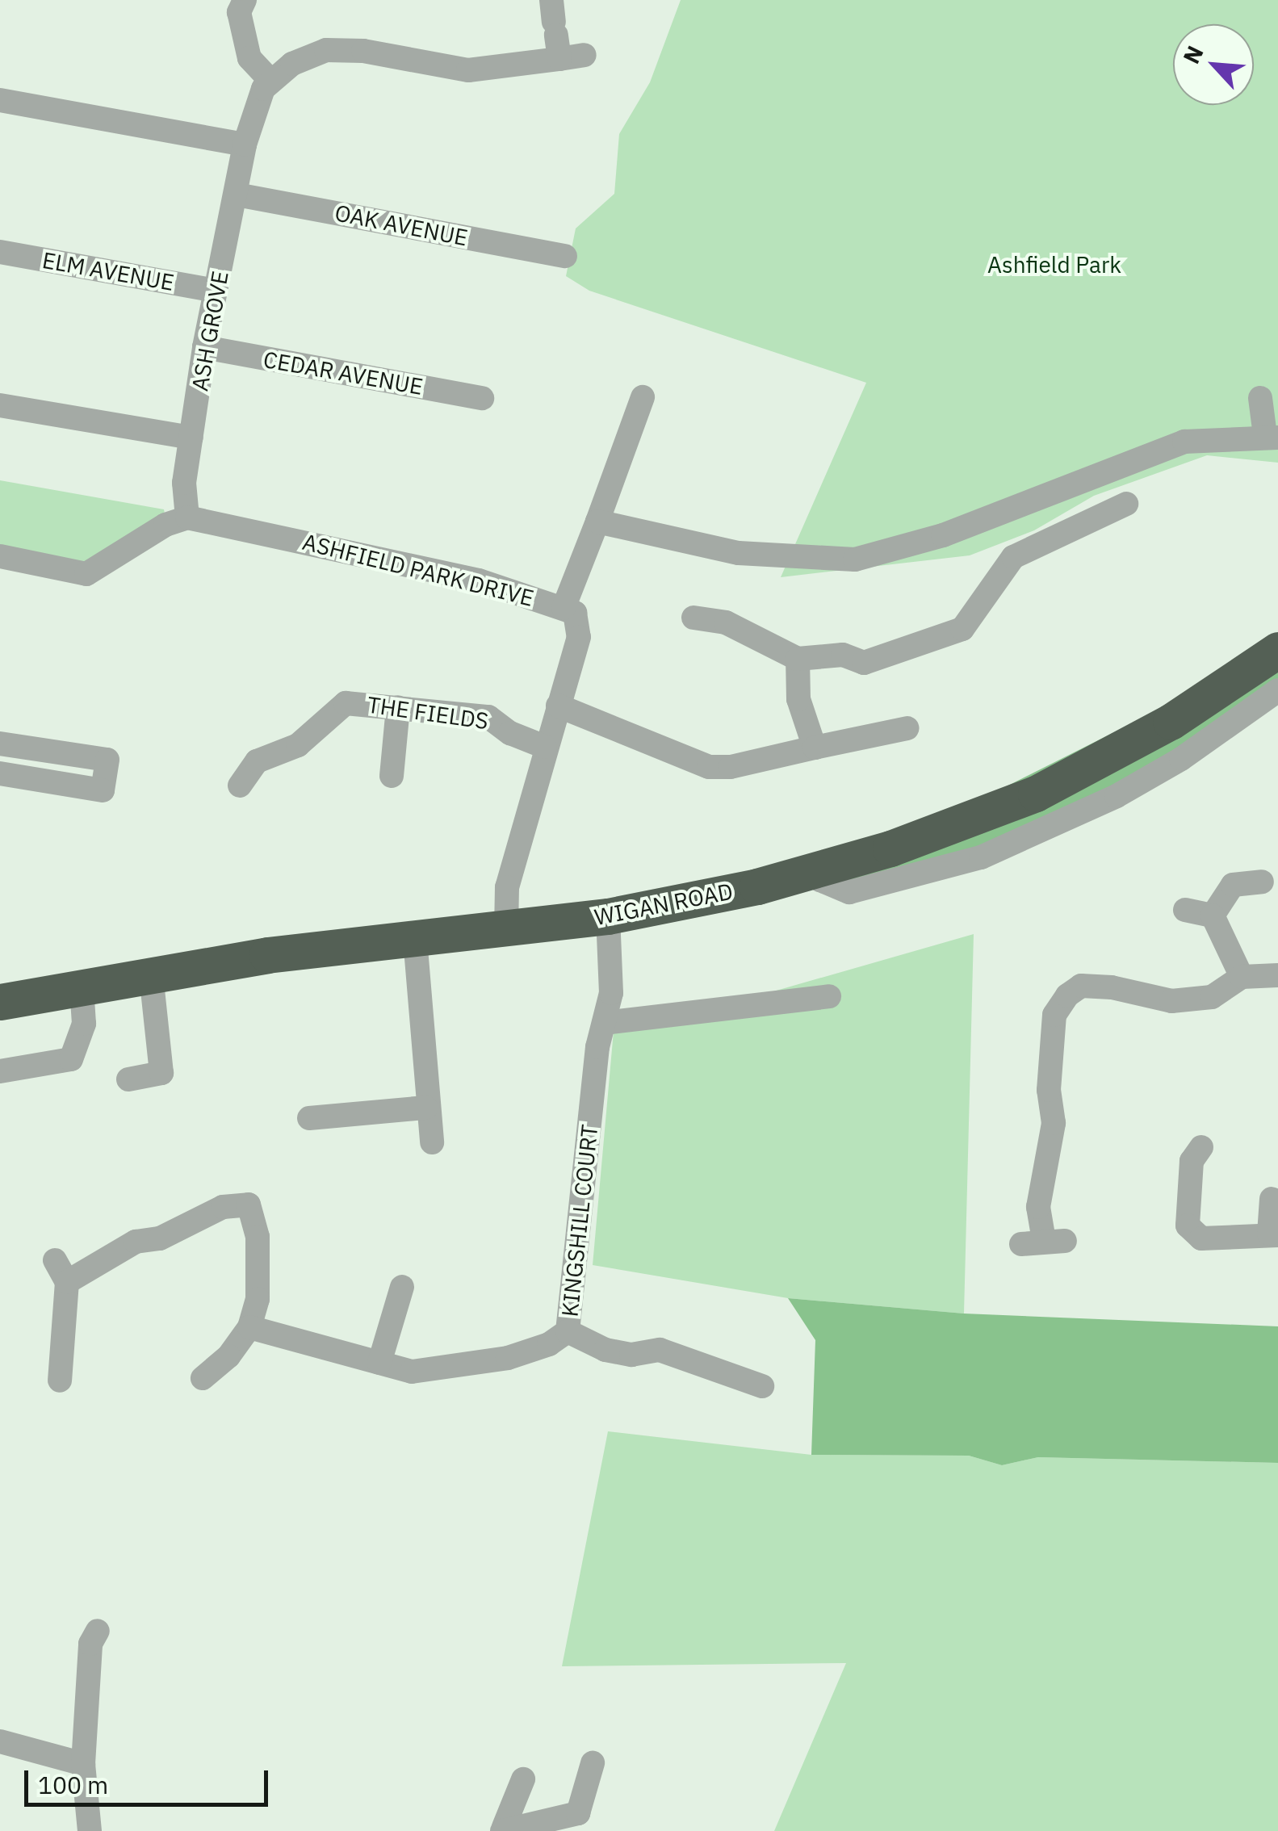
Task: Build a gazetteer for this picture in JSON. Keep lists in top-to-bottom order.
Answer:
{
  "streets": {
    "highway": ["WIGAN ROAD"],
    "street": [
      "OAK AVENUE",
      "ELM AVENUE",
      "ASH GROVE",
      "CEDAR AVENUE",
      "ASHFIELD PARK DRIVE",
      "THE FIELDS",
      "KINGSHILL COURT"
    ]
  },
  "crossings": [
    ["OAK AVENUE", "ASH GROVE"],
    ["ELM AVENUE", "ASH GROVE"],
    ["ASH GROVE", "CEDAR AVENUE"],
    ["ASH GROVE", "ASHFIELD PARK DRIVE"],
    ["ASHFIELD PARK DRIVE", "THE FIELDS"],
    ["ASHFIELD PARK DRIVE", "WIGAN ROAD"],
    ["WIGAN ROAD", "KINGSHILL COURT"]
  ],
  "parks": ["Ashfield Park"],
  "scale_bar": "100 m",
  "north": "top left"
}
